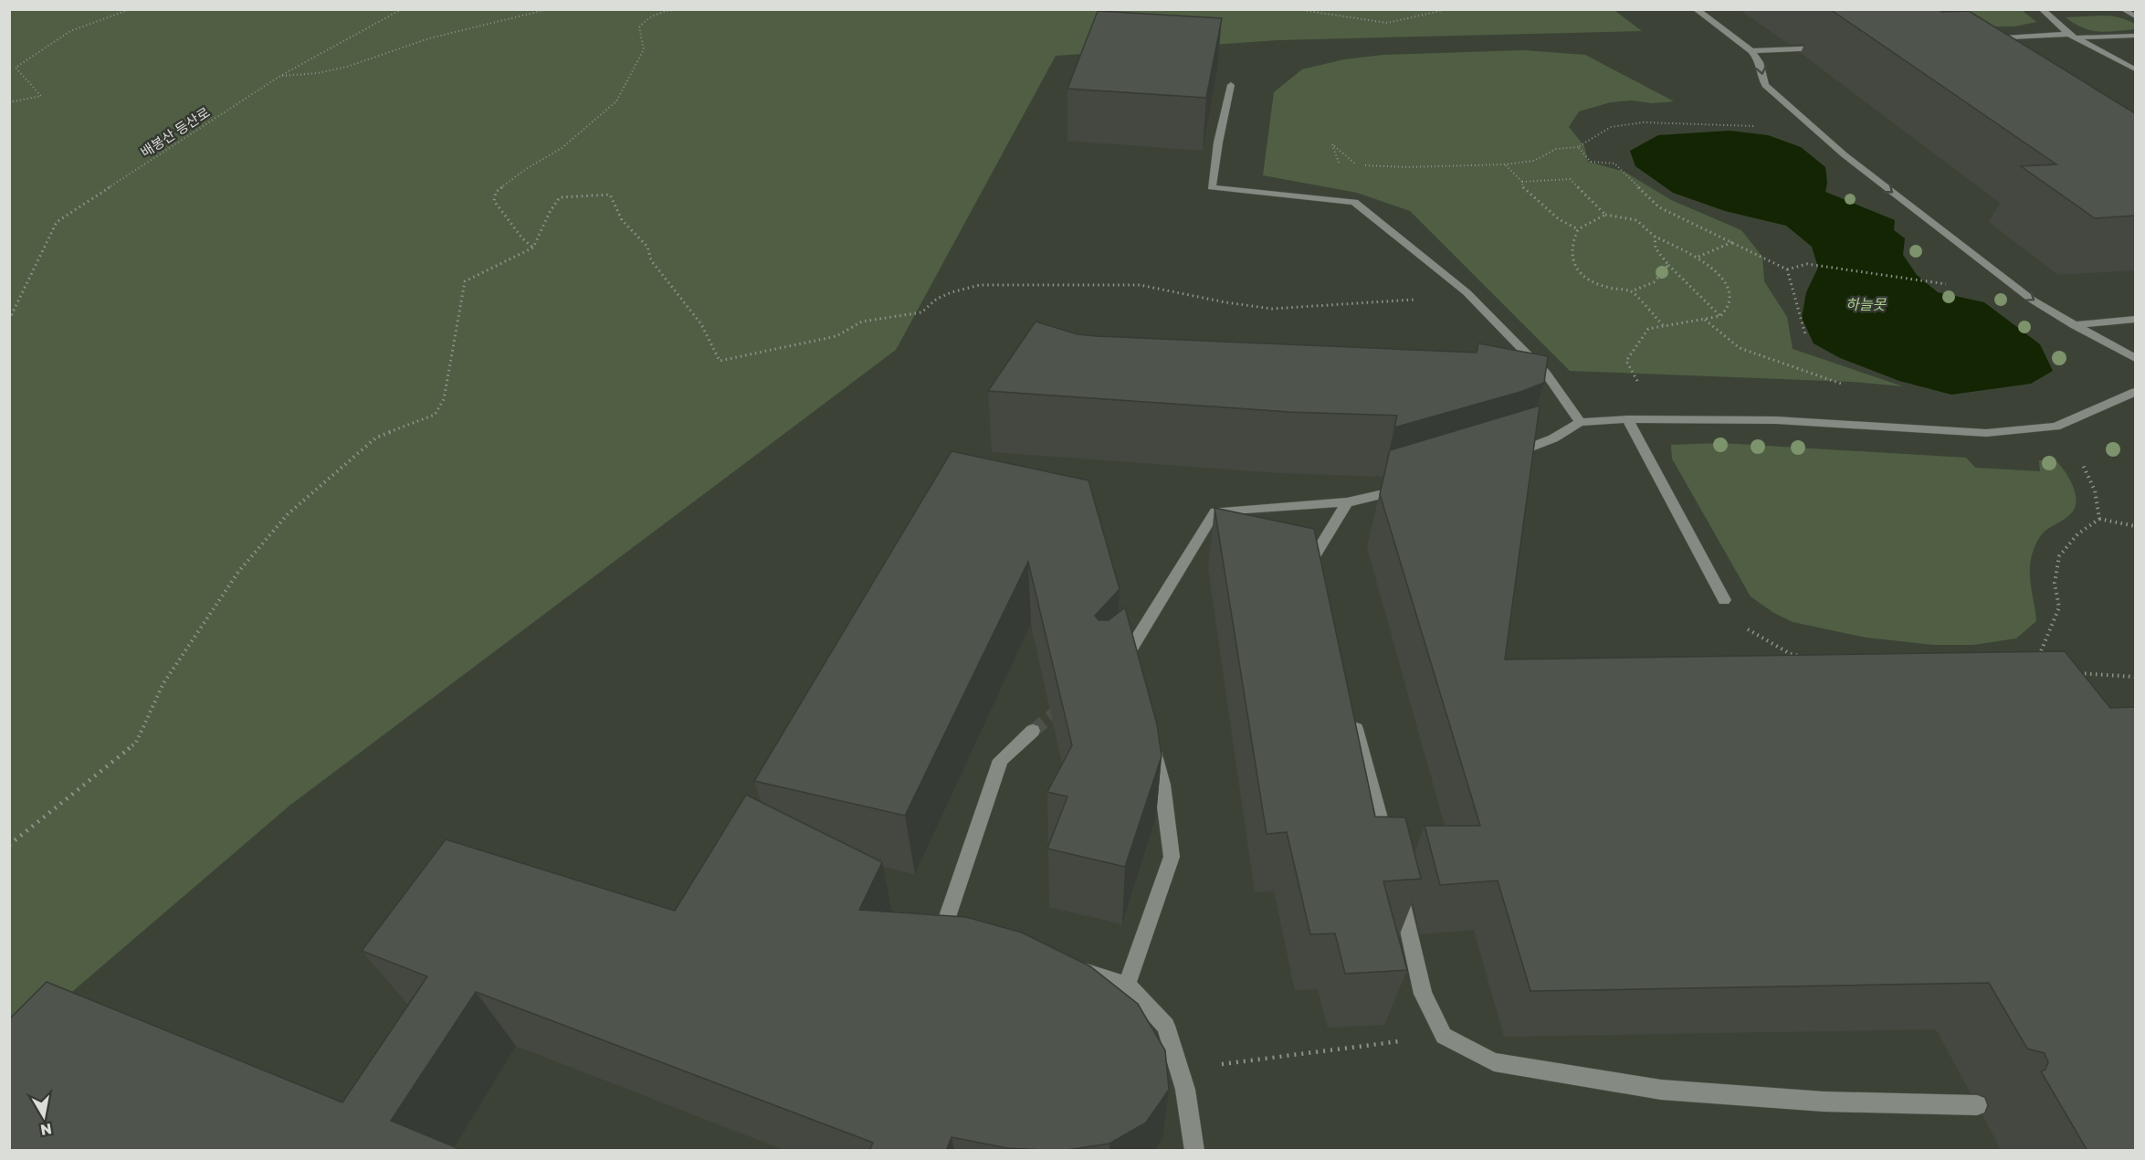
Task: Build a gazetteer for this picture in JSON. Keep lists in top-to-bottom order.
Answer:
{
  "streets": {
    "path": ["배봉산 등산로"]
  },
  "water": ["하늘못"],
  "north": "bottom"
}
